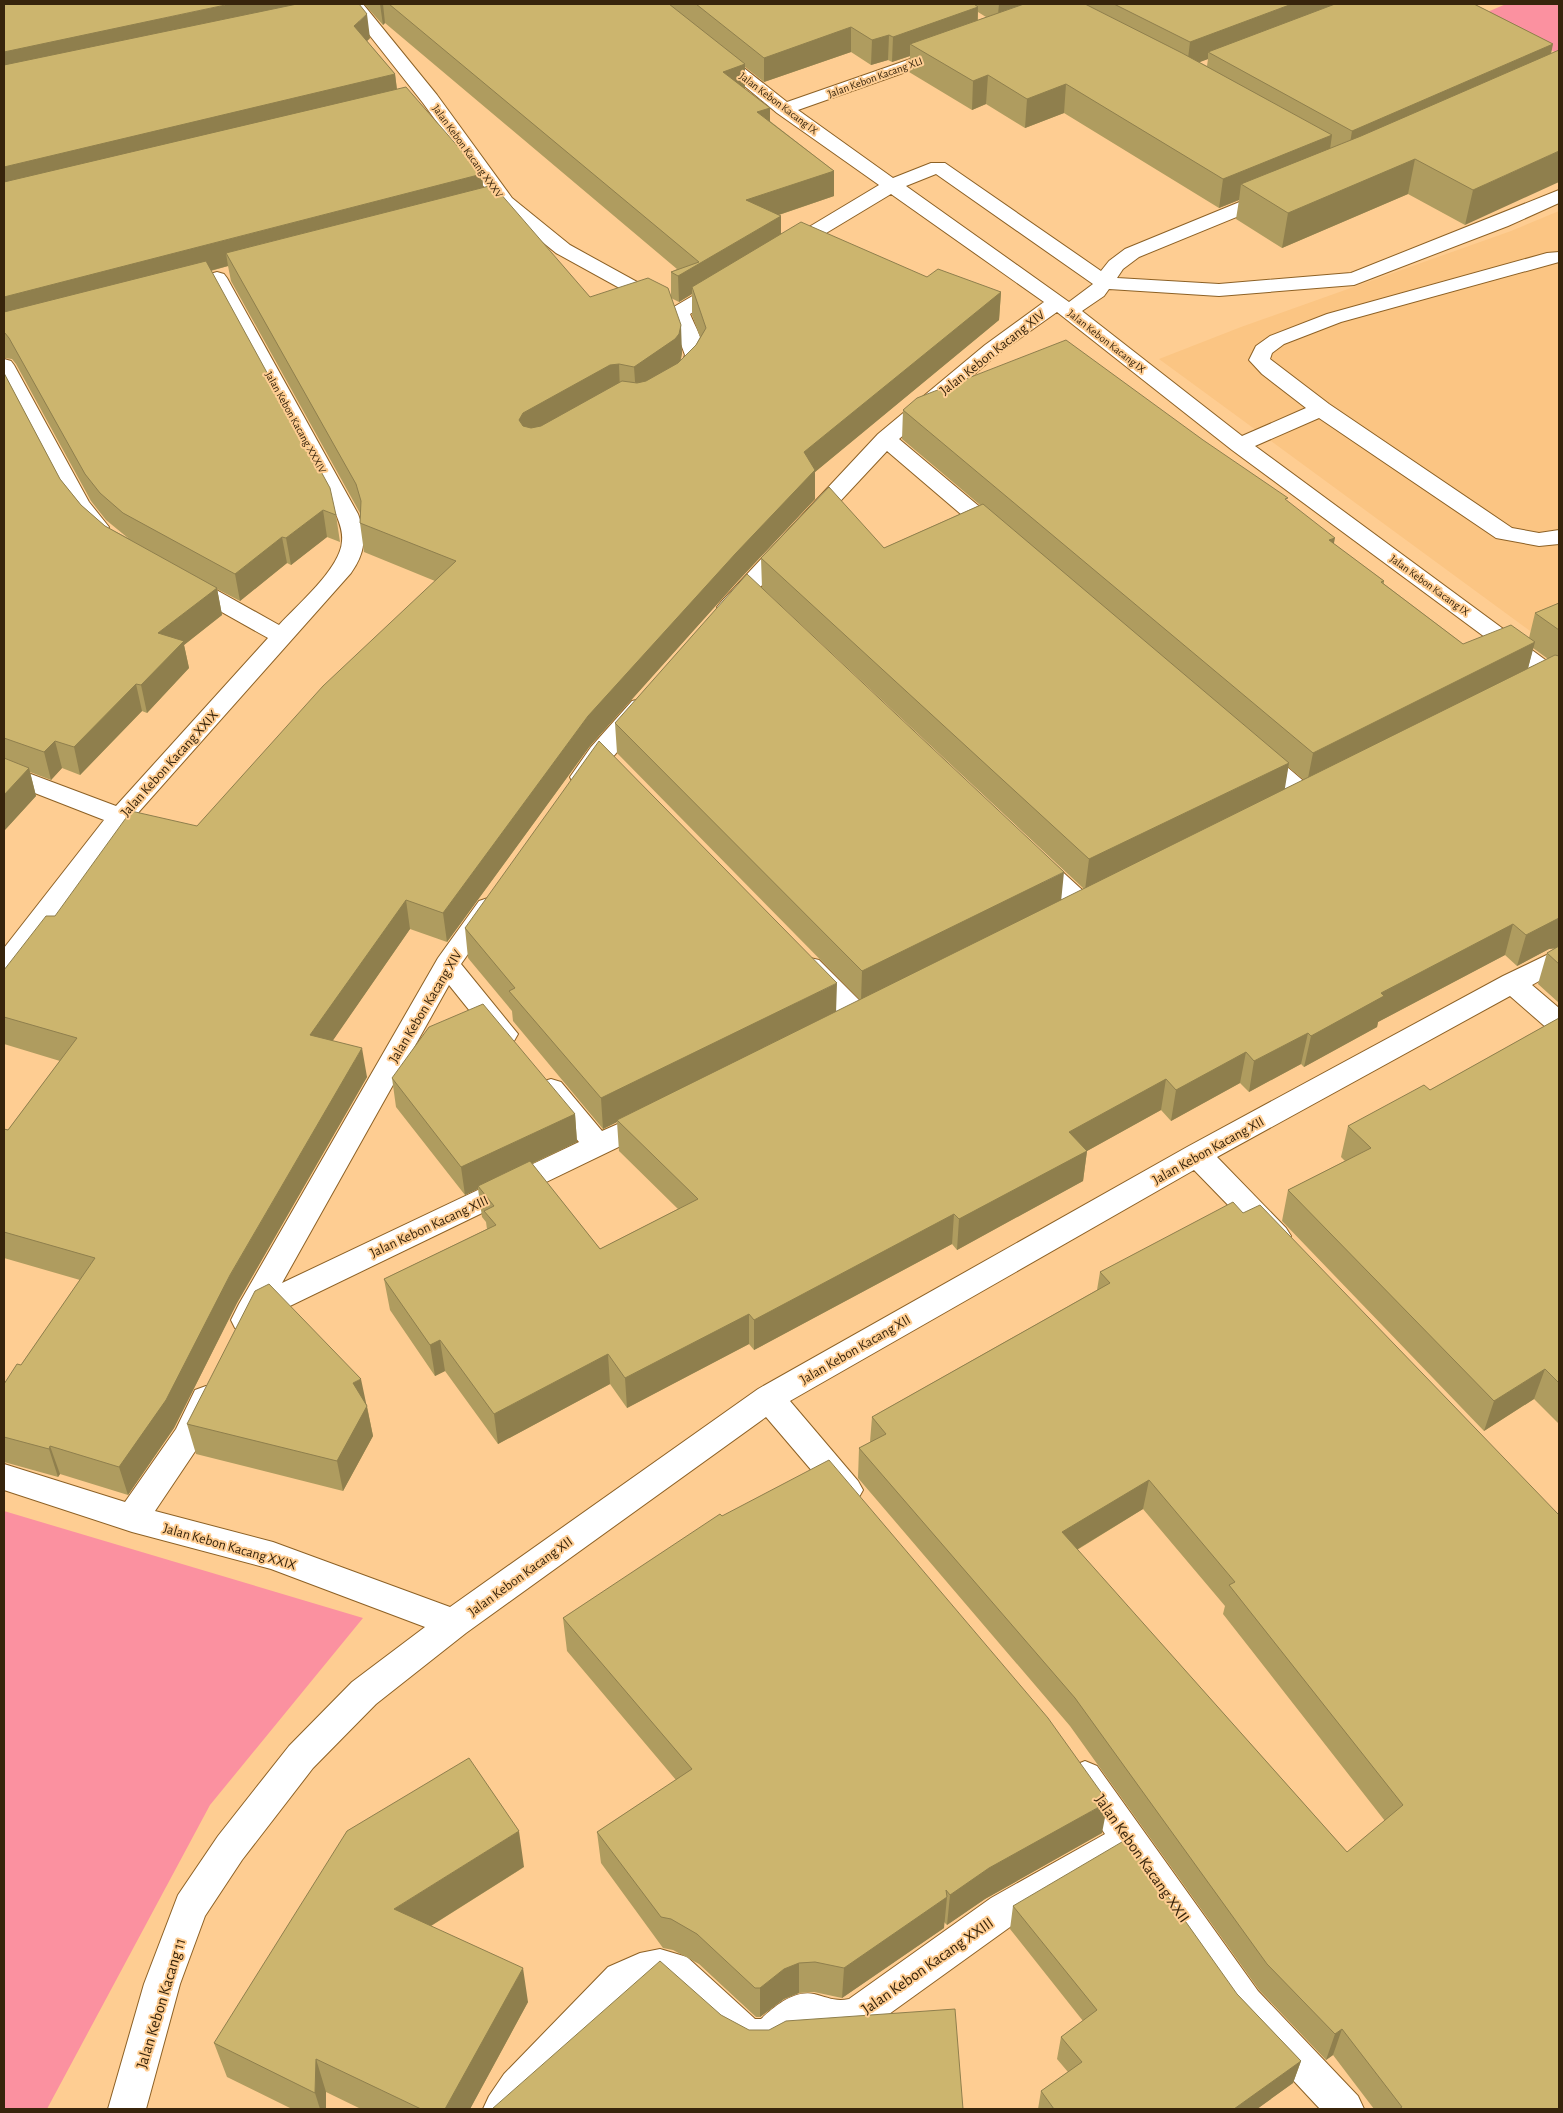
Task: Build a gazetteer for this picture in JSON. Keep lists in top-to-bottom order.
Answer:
{
  "streets": {
    "street": [
      "Jalan Kebon Kacang XLI",
      "Jalan Kebon Kacang IX",
      "Jalan Kebon Kacang XXXV",
      "Jalan Kebon Kacang XIV",
      "Jalan Kebon Kacang XXXIV",
      "Jalan Kebon Kacang XXIX",
      "Jalan Kebon Kacang XII",
      "Jalan Kebon Kacang XIII",
      "Jalan Kebon Kacang XXII",
      "Jalan Kebon Kacang XXIII",
      "Jalan Kebon Kacang 11"
    ]
  },
  "crossings": [
    ["Jalan Kebon Kacang XLI", "Jalan Kebon Kacang IX"],
    ["Jalan Kebon Kacang IX", "Jalan Kebon Kacang XIV"],
    ["Jalan Kebon Kacang XIV", "Jalan Kebon Kacang XXIX"],
    ["Jalan Kebon Kacang XIV", "Jalan Kebon Kacang XIII"],
    ["Jalan Kebon Kacang XXXIV", "Jalan Kebon Kacang XXIX"],
    ["Jalan Kebon Kacang XXIX", "Jalan Kebon Kacang XII"],
    ["Jalan Kebon Kacang XII", "Jalan Kebon Kacang 11"],
    ["Jalan Kebon Kacang XXII", "Jalan Kebon Kacang XXIII"]
  ]
}
